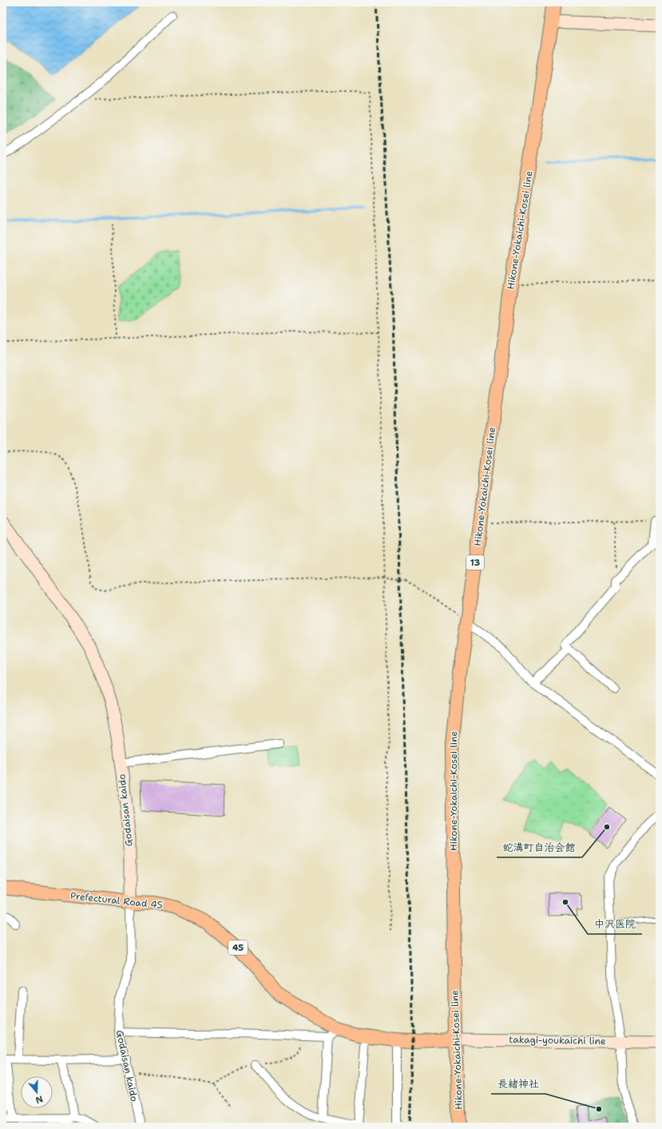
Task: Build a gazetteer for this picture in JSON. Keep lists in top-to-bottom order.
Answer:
{
  "streets": {
    "main road": [
      "Hikone-Yokaichi-Kosei line",
      "13",
      "Prefectural Road 45",
      "45"
    ],
    "street": ["Godaisan kaido", "takagi-youkaichi line"]
  },
  "crossings": [
    ["Hikone-Yokaichi-Kosei line", "Prefectural Road 45"],
    ["Hikone-Yokaichi-Kosei line", "takagi-youkaichi line"],
    ["Godaisan kaido", "Prefectural Road 45"],
    ["Prefectural Road 45", "takagi-youkaichi line"]
  ],
  "places": ["蛇溝町自治会館", "中沢医院", "長緒神社"],
  "north": "bottom"
}
